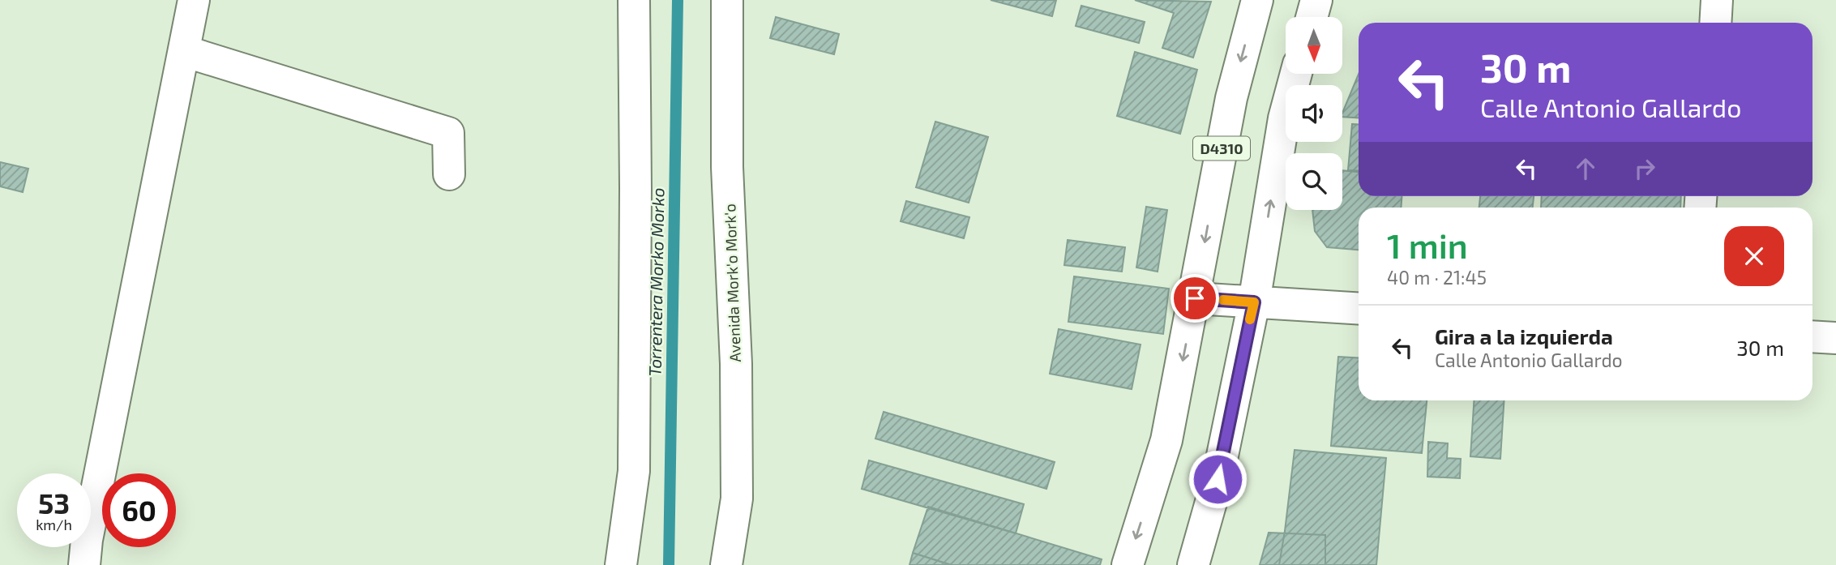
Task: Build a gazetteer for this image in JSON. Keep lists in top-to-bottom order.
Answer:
{
  "streets": {
    "street": ["D4310", "Avenida Mork'o Mork'o"]
  },
  "water": ["Torrentera Morko Morko"],
  "north": "bottom",
  "page": {
    "turn": ["30 m", "Calle Antonio Gallardo"],
    "heading": ["1 min", "40 m · 21:45"],
    "list": [
      {
        "name": "Gira a la izquierda",
        "note": "Calle Antonio Gallardo",
        "value": "30 m"
      }
    ],
    "speed": "53 km/h",
    "limit": "60"
  }
}
